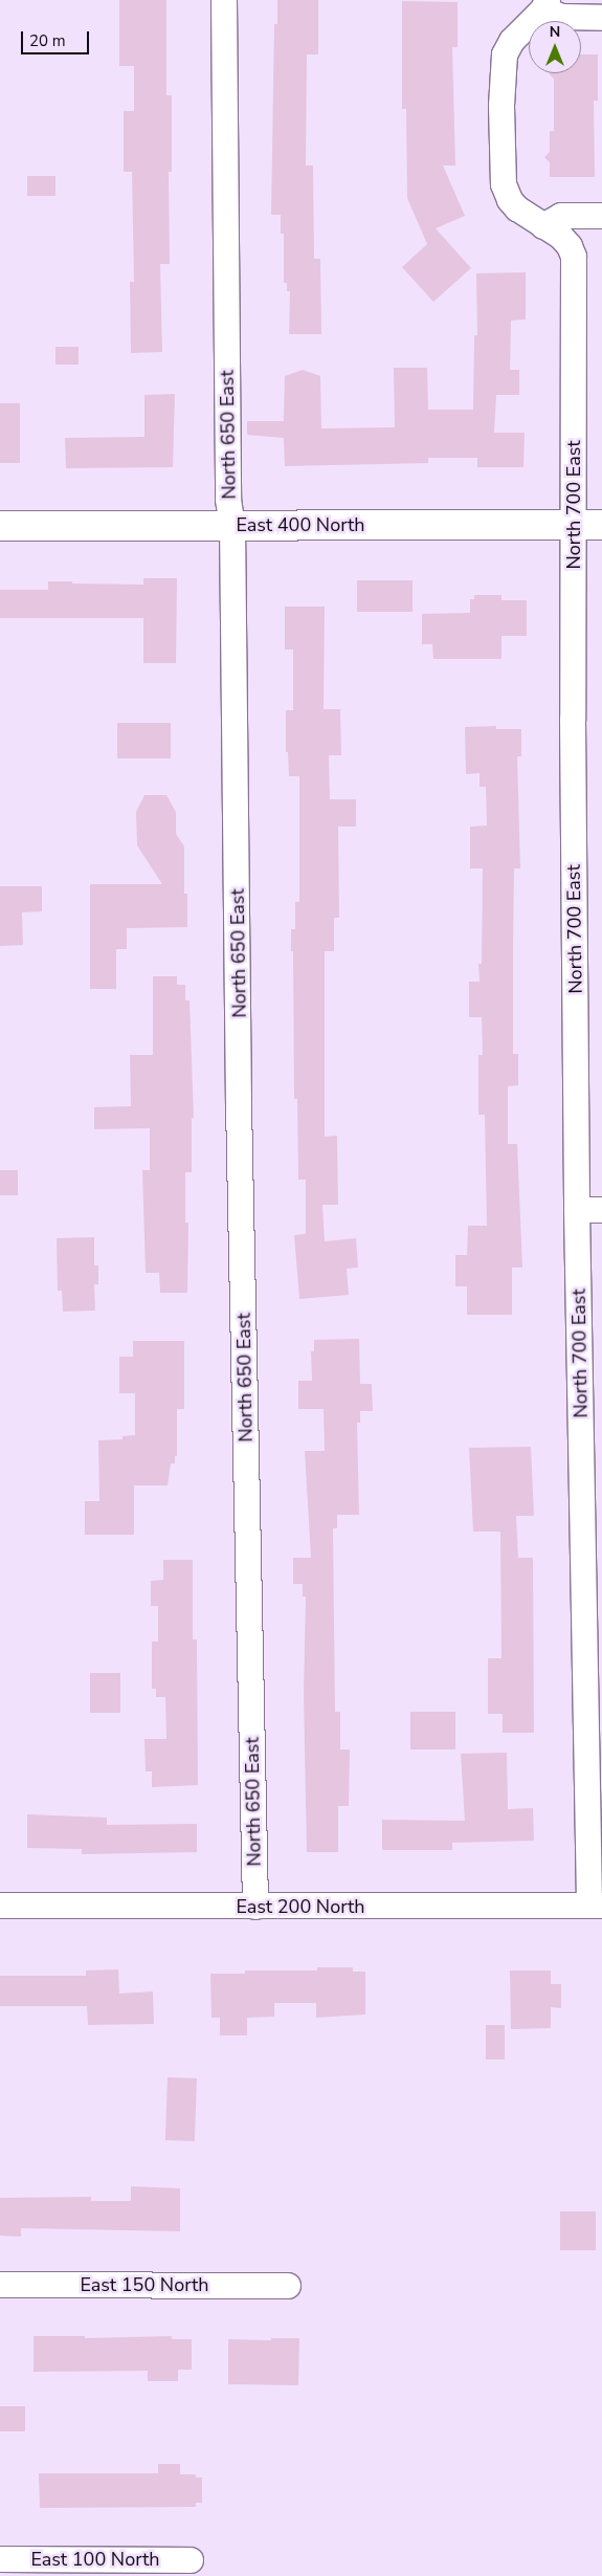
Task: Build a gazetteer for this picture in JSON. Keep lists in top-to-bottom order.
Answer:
{
  "streets": {
    "main road": ["East 400 North"],
    "street": [
      "North 650 East",
      "North 700 East",
      "East 200 North",
      "East 150 North",
      "East 100 North"
    ]
  },
  "crossings": [
    ["North 650 East", "East 400 North"],
    ["North 650 East", "East 200 North"],
    ["North 700 East", "East 400 North"],
    ["North 700 East", "East 200 North"]
  ],
  "scale_bar": "20 m",
  "north": "top"
}
